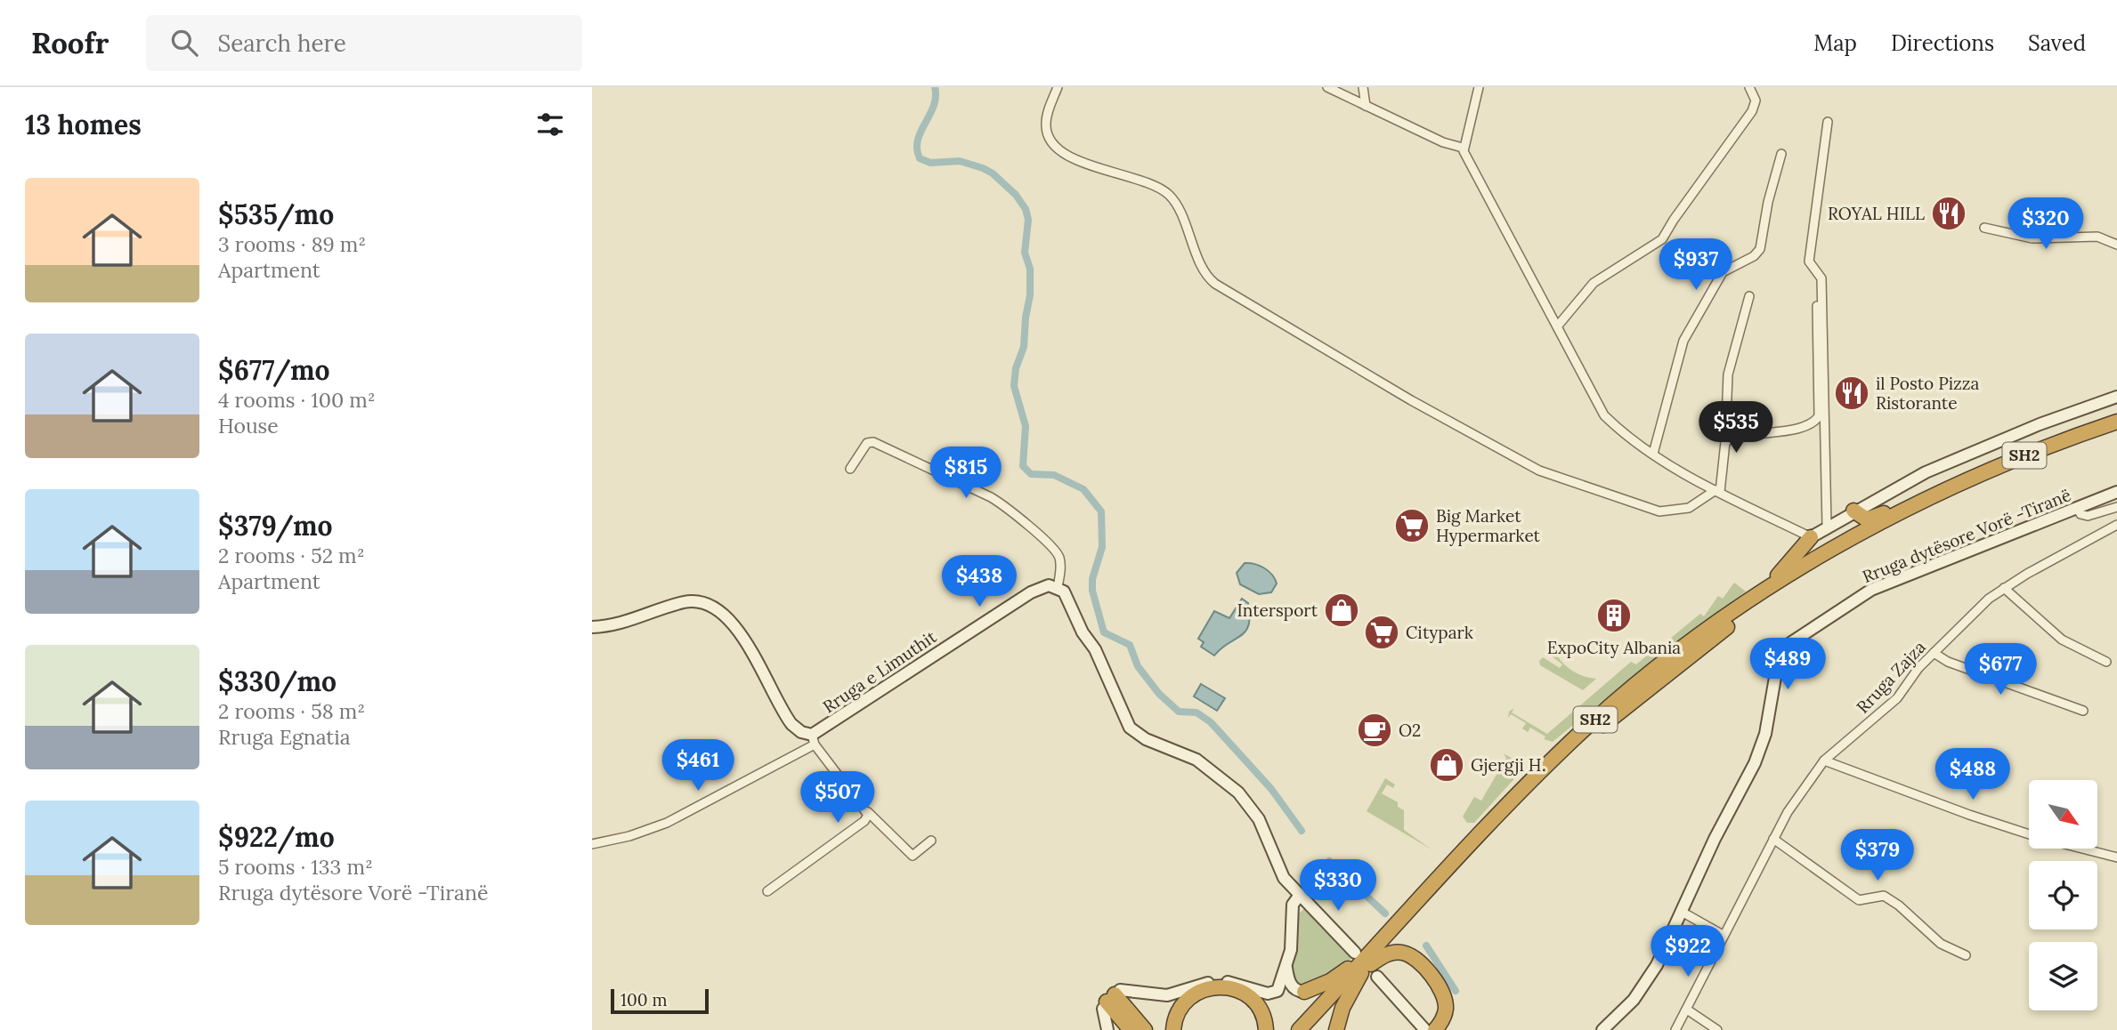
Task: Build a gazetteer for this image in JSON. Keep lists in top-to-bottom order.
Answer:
{
  "streets": {
    "highway": ["SH2"],
    "main road": ["Rruga dytësore Vorë -Tiranë", "Rruga e Limuthit"],
    "street": ["Rruga Zajza"]
  },
  "places": {
    "restaurant": ["ROYAL HILL", "il Posto Pizza Ristorante"],
    "supermarket": ["Big Market Hypermarket", "Citypark"],
    "shop": ["Intersport", "Gjergji H."],
    "building": ["ExpoCity Albania"],
    "cafe": ["O2"]
  },
  "scale_bar": "100 m",
  "north": "bottom right",
  "page": {
    "header": "Roofr",
    "search": "Search here",
    "nav": ["Map", "Directions", "Saved"],
    "heading": "13 homes",
    "list": [
      {
        "name": "$535/mo",
        "note": "3 rooms · 89 m² · Apartment"
      },
      {
        "name": "$677/mo",
        "note": "4 rooms · 100 m² · House"
      },
      {
        "name": "$379/mo",
        "note": "2 rooms · 52 m² · Apartment"
      },
      {
        "name": "$330/mo",
        "note": "2 rooms · 58 m² · Rruga Egnatia"
      },
      {
        "name": "$922/mo",
        "note": "5 rooms · 133 m² · Rruga dytësore Vorë -Tiranë"
      }
    ],
    "price": [
      "$320",
      "$937",
      "$535",
      "$815",
      "$438",
      "$489",
      "$677",
      "$461",
      "$488",
      "$507",
      "$379",
      "$330",
      "$922"
    ],
    "scale": "100 m"
  }
}
